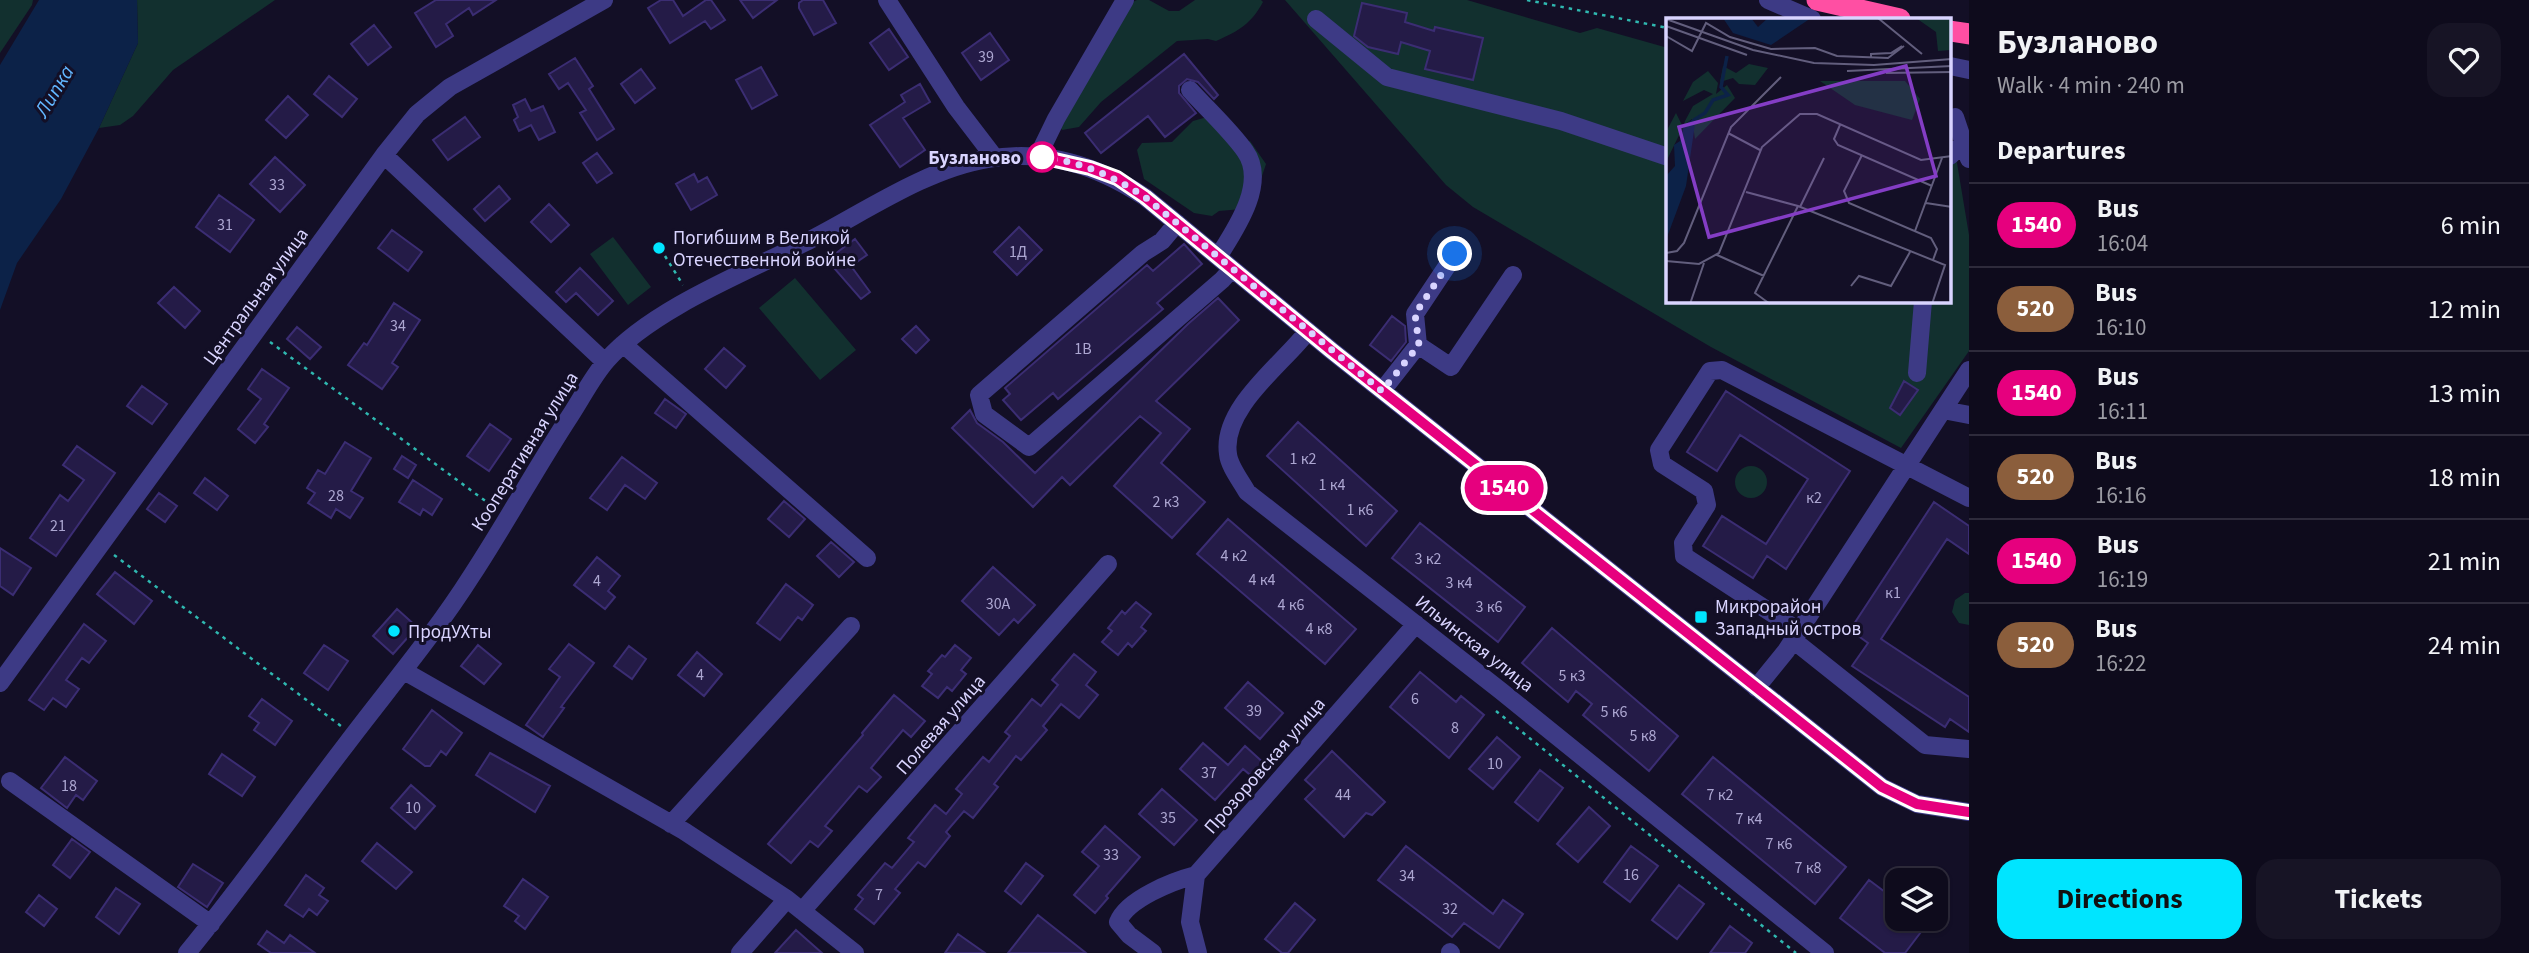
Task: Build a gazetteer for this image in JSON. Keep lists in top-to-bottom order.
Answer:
{
  "streets": {
    "street": [
      "Центральная улица",
      "Кооперативная улица",
      "Ильинская улица",
      "Полевая улица",
      "Прозоровская улица"
    ]
  },
  "crossings": [
    ["Кооперативная улица", "Ильинская улица"],
    ["Ильинская улица", "Прозоровская улица"]
  ],
  "water": ["Липка"],
  "places": {
    "other": ["Бузланово", "Погибшим в Великой Отечественной войне", "ПродУХты"],
    "transit": ["Микрорайон Западный остров"]
  },
  "lines": ["bus line 1540"],
  "house_numbers": [
    "39",
    "33",
    "31",
    "1Д",
    "34",
    "1В",
    "1 к2",
    "1 к4",
    "28",
    "к2",
    "2 к3",
    "1 к6",
    "21",
    "4 к2",
    "3 к2",
    "4 к4",
    "4",
    "3 к4",
    "к1",
    "30А",
    "4 к6",
    "3 к6",
    "4 к8",
    "4",
    "5 к3",
    "6",
    "39",
    "5 к6",
    "8",
    "5 к8",
    "10",
    "37",
    "18",
    "44",
    "7 к2",
    "10",
    "35",
    "7 к4",
    "7 к6",
    "33",
    "7 к8",
    "16",
    "34",
    "7",
    "32"
  ],
  "page": {
    "on_map": "1540",
    "heading": [
      ["Бузланово", "Walk · 4 min · 240 m"],
      "Departures"
    ],
    "list": [
      {
        "mark": "1540",
        "name": "Bus",
        "note": "16:04",
        "value": "6 min"
      },
      {
        "mark": "520",
        "name": "Bus",
        "note": "16:10",
        "value": "12 min"
      },
      {
        "mark": "1540",
        "name": "Bus",
        "note": "16:11",
        "value": "13 min"
      },
      {
        "mark": "520",
        "name": "Bus",
        "note": "16:16",
        "value": "18 min"
      },
      {
        "mark": "1540",
        "name": "Bus",
        "note": "16:19",
        "value": "21 min"
      },
      {
        "mark": "520",
        "name": "Bus",
        "note": "16:22",
        "value": "24 min"
      }
    ],
    "buttons": ["Directions", "Tickets"]
  }
}
